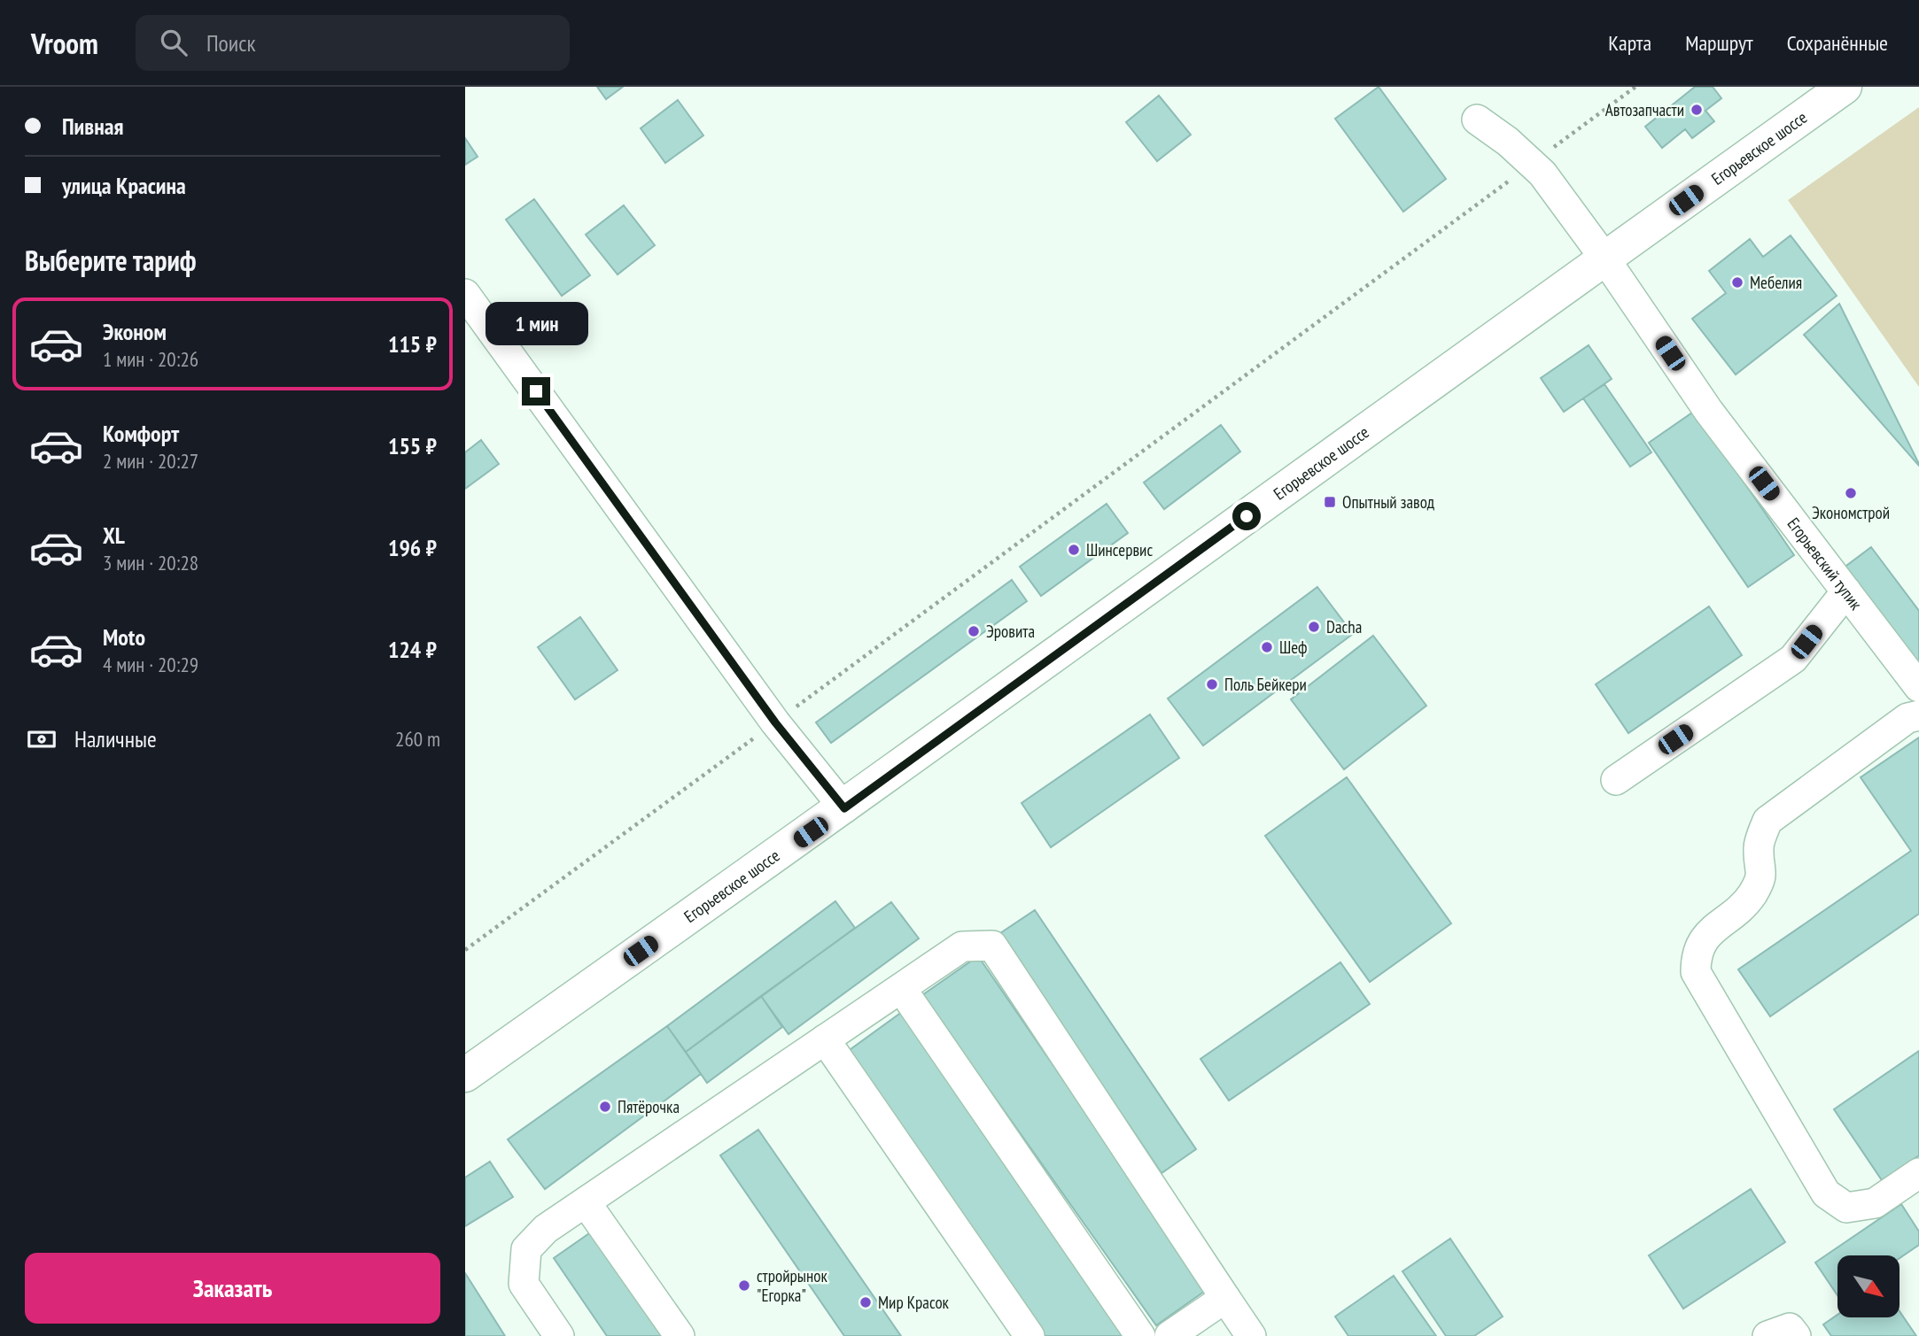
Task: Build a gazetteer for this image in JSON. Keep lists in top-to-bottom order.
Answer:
{
  "streets": {
    "main road": ["Егорьевское шоссе"],
    "street": ["Егорьевский тупик"]
  },
  "crossings": [
    ["Егорьевское шоссе", "Егорьевский тупик"]
  ],
  "places": {
    "other": [
      "Автозапчасти",
      "Мебелия",
      "Экономстрой",
      "Шинсервис",
      "Dacha",
      "Эровита",
      "Шеф",
      "Поль Бейкери",
      "Пятёрочка",
      "стройрынок \"Егорка\"",
      "Мир Красок"
    ],
    "transit": ["Опытный завод"]
  },
  "north": "bottom right",
  "page": {
    "header": "Vroom",
    "search": "Поиск",
    "nav": ["Карта", "Маршрут", "Сохранённые"],
    "banner": ["Пивная", "улица Красина"],
    "heading": "Выберите тариф",
    "list": [
      {
        "name": "Эконом",
        "note": "1 мин · 20:26",
        "value": "115 ₽"
      },
      {
        "name": "Комфорт",
        "note": "2 мин · 20:27",
        "value": "155 ₽"
      },
      {
        "name": "XL",
        "note": "3 мин · 20:28",
        "value": "196 ₽"
      },
      {
        "name": "Moto",
        "note": "4 мин · 20:29",
        "value": "124 ₽"
      }
    ],
    "bubble": "1 мин",
    "pay": ["Наличные", "260 m"],
    "buttons": "Заказать"
  }
}
